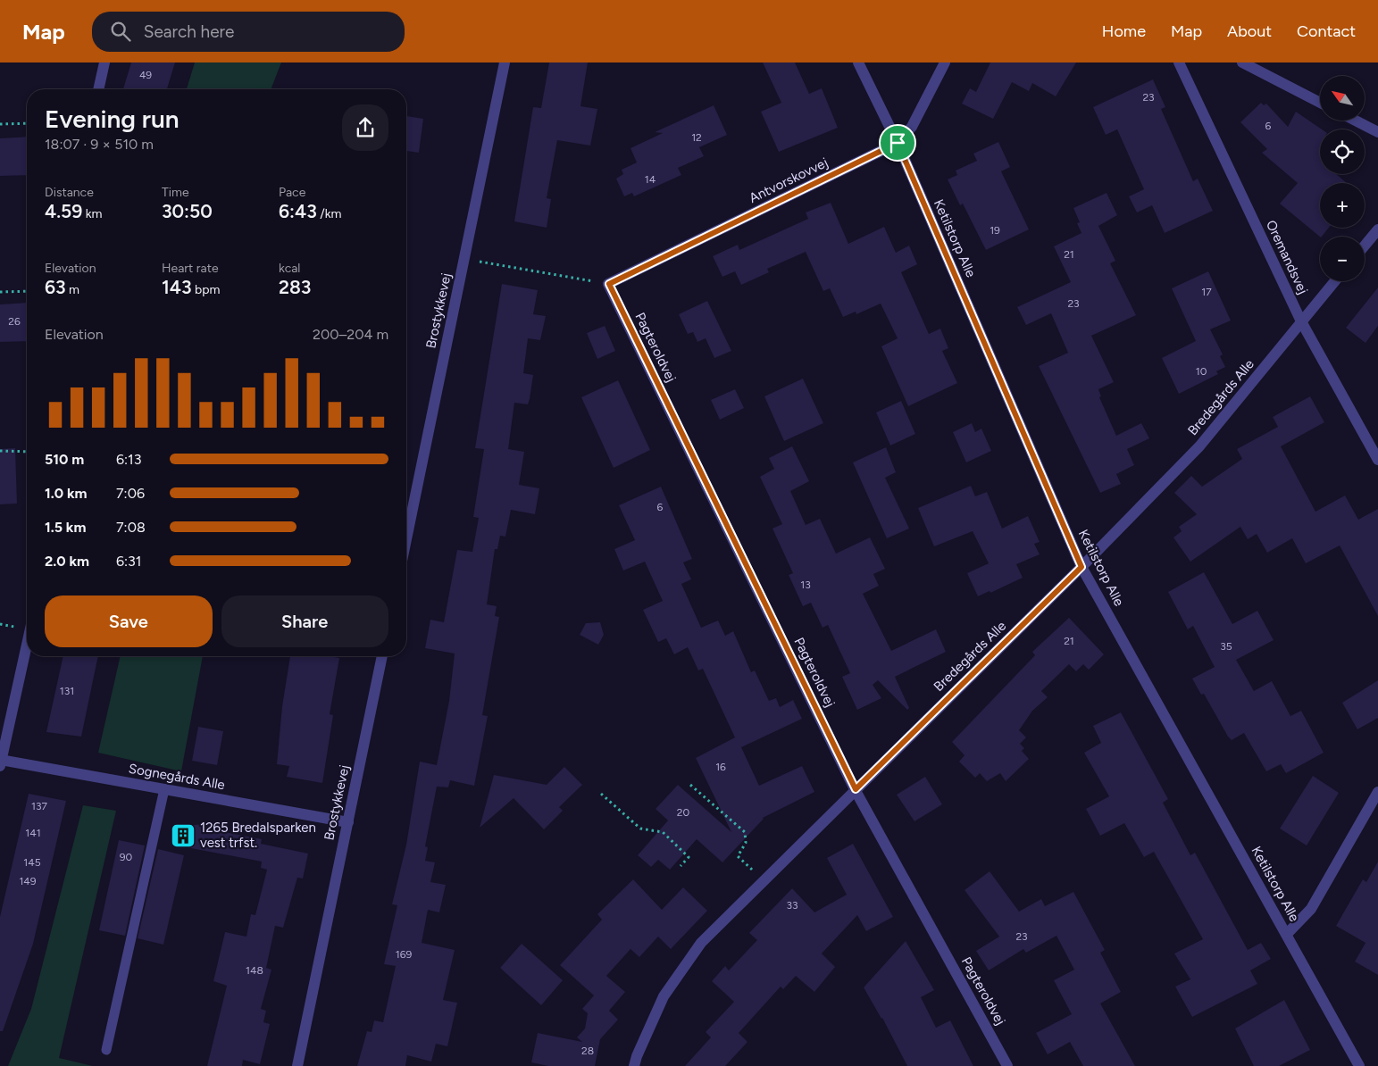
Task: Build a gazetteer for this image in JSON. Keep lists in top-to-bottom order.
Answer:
{
  "streets": {
    "street": [
      "Antvorskovvej",
      "Ketilstorp Alle",
      "Oremandsvej",
      "Brostykkevej",
      "Pagteroldvej",
      "Bredegårds Alle",
      "Sognegårds Alle"
    ]
  },
  "crossings": [
    ["Antvorskovvej", "Ketilstorp Alle"],
    ["Antvorskovvej", "Pagteroldvej"],
    ["Ketilstorp Alle", "Bredegårds Alle"],
    ["Oremandsvej", "Bredegårds Alle"],
    ["Brostykkevej", "Sognegårds Alle"],
    ["Pagteroldvej", "Bredegårds Alle"]
  ],
  "places": {
    "building": ["1265 Bredalsparken vest trfst."]
  },
  "house_numbers": [
    "49",
    "23",
    "6",
    "12",
    "14",
    "19",
    "21",
    "17",
    "23",
    "26",
    "10",
    "6",
    "13",
    "21",
    "35",
    "131",
    "16",
    "137",
    "20",
    "141",
    "90",
    "145",
    "149",
    "33",
    "23",
    "169",
    "148",
    "28"
  ],
  "north": "top left",
  "page": {
    "header": "Map",
    "search": "Search here",
    "nav": [
      "Home",
      "Map",
      "About",
      "Contact"
    ],
    "map_buttons": ["+", "−"],
    "heading": ["Evening run", "18:07 · 9 × 510 m"],
    "stats": [
      ["Distance", "4.59 km"],
      ["Time", "30:50"],
      ["Pace", "6:43 /km"],
      ["Elevation", "63 m"],
      ["Heart rate", "143 bpm"],
      ["kcal", "283"]
    ],
    "chart": ["Elevation", "200–204 m"],
    "list": [
      {
        "name": "510 m",
        "note": "6:13"
      },
      {
        "name": "1.0 km",
        "note": "7:06"
      },
      {
        "name": "1.5 km",
        "note": "7:08"
      },
      {
        "name": "2.0 km",
        "note": "6:31"
      }
    ],
    "buttons": ["Save", "Share"]
  }
}
